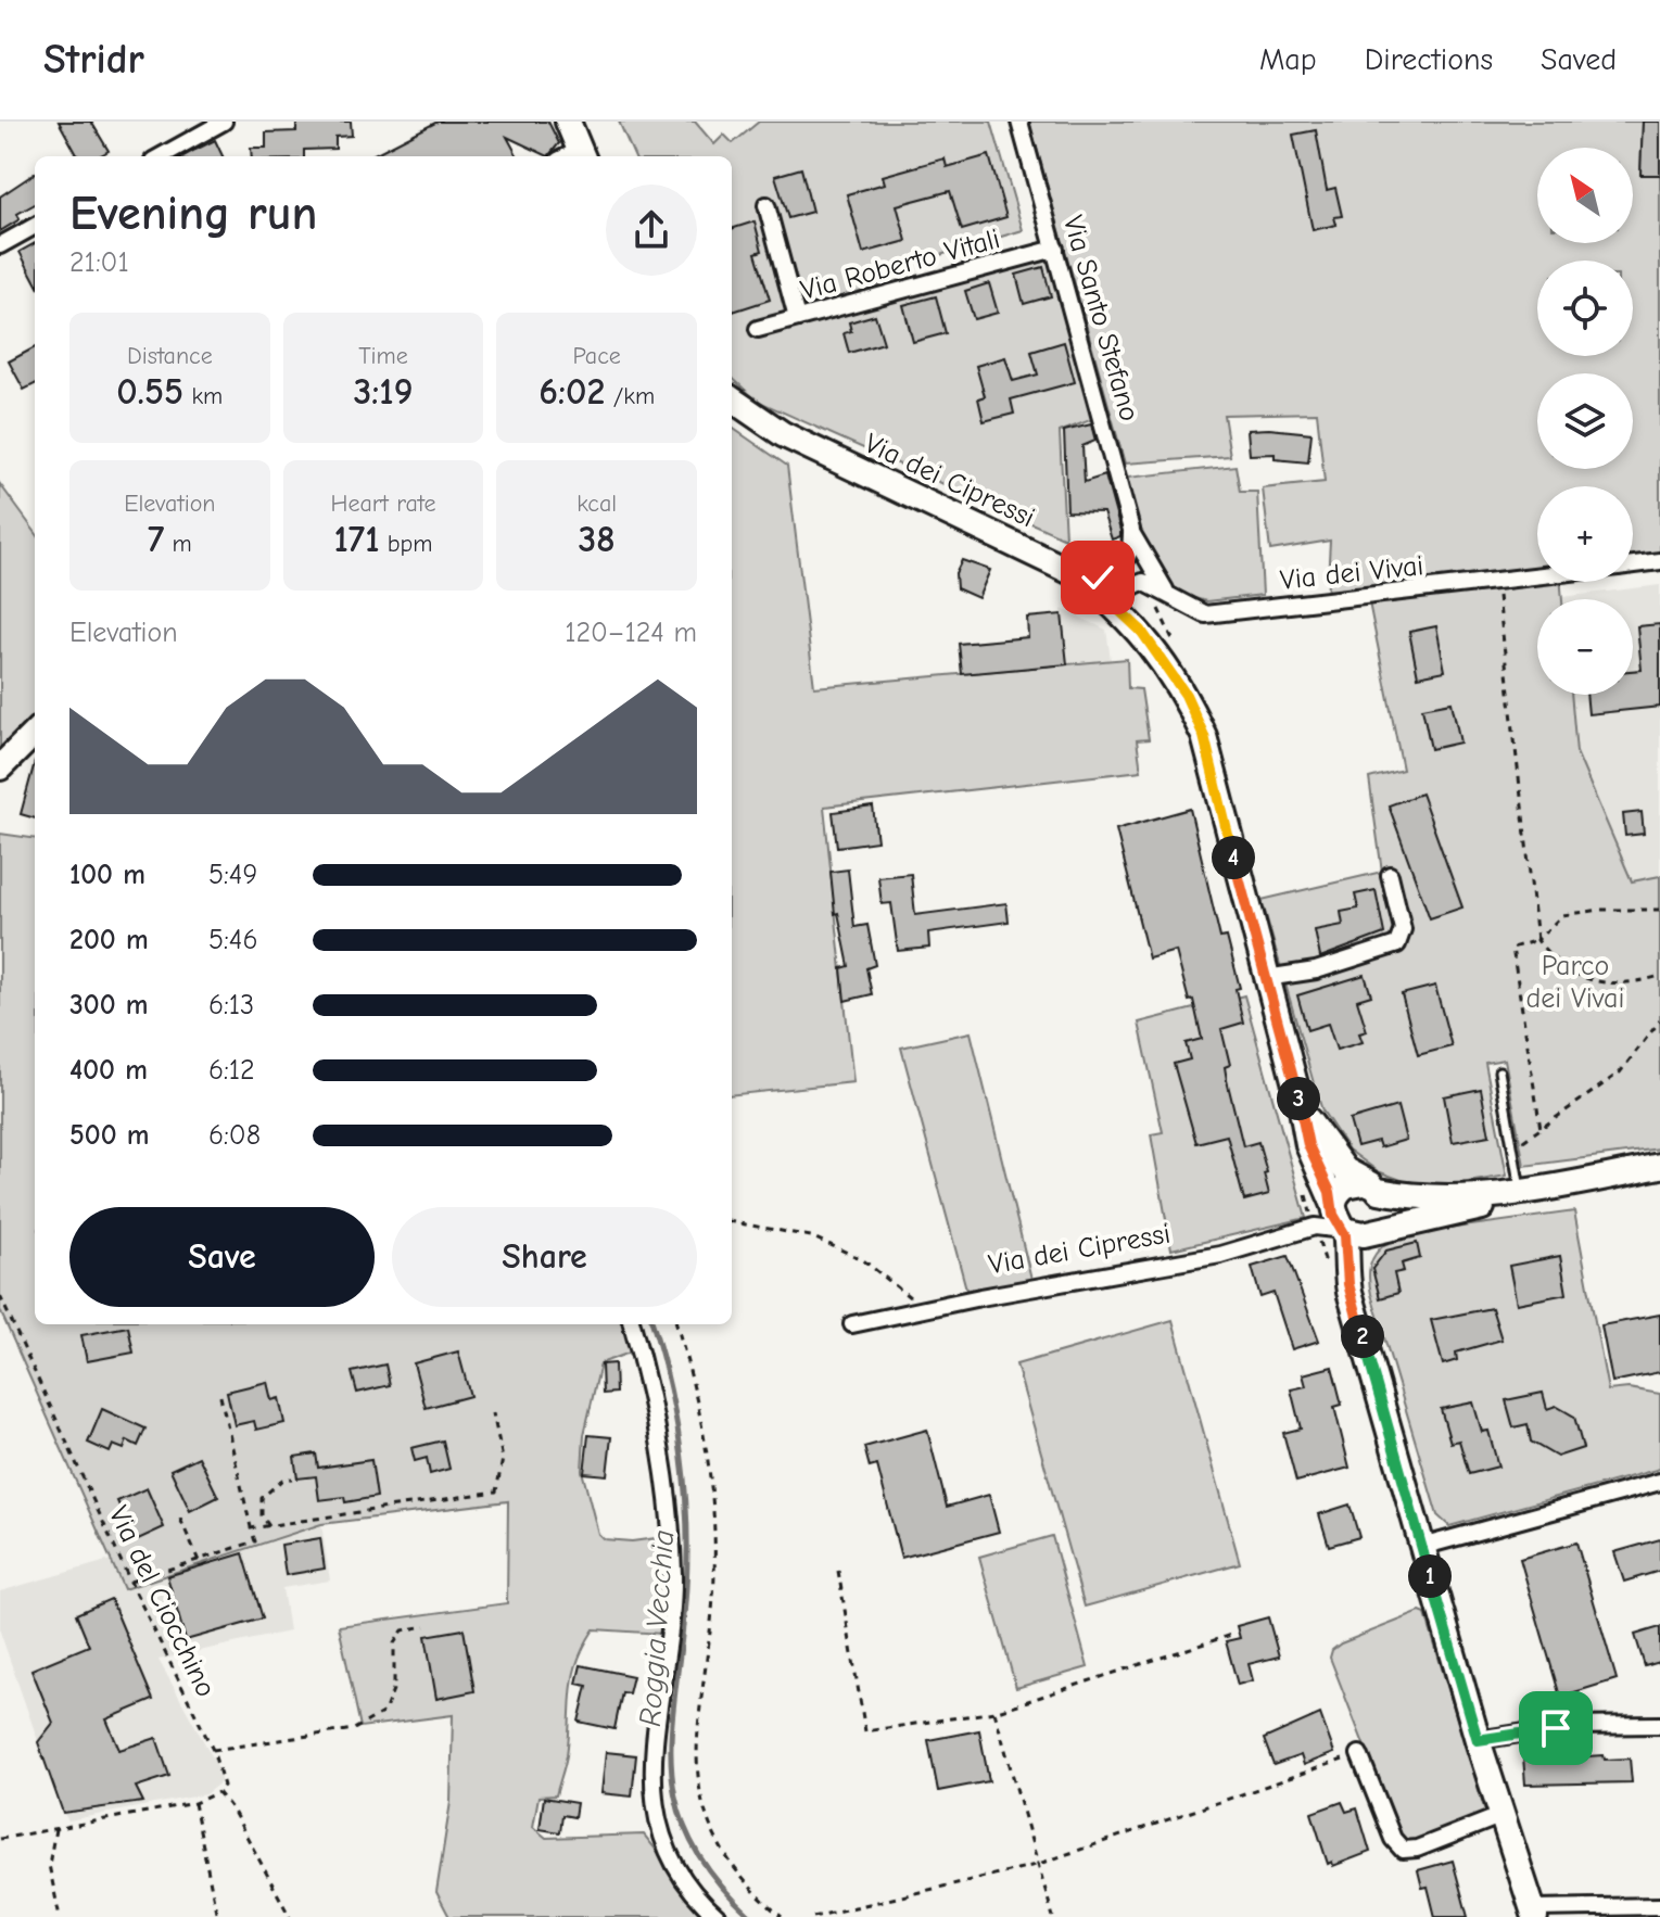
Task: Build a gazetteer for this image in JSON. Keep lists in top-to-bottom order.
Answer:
{
  "streets": {
    "main road": ["Via dei Cipressi"],
    "street": ["Via Roberto Vitali", "Via Santo Stefano", "Via dei Vivai"],
    "path": ["Via del Ciocchino"]
  },
  "crossings": [
    ["Via Roberto Vitali", "Via Santo Stefano"],
    ["Via Santo Stefano", "Via dei Vivai"]
  ],
  "water": ["Roggia Vecchia"],
  "parks": ["Parco dei Vivai"],
  "north": "top left",
  "page": {
    "header": "Stridr",
    "nav": ["Map", "Directions", "Saved"],
    "map_buttons": ["+", "−"],
    "heading": ["Evening run", "21:01"],
    "stats": [
      ["Distance", "0.55 km"],
      ["Time", "3:19"],
      ["Pace", "6:02 /km"],
      ["Elevation", "7 m"],
      ["Heart rate", "171 bpm"],
      ["kcal", "38"]
    ],
    "chart": ["Elevation", "120–124 m"],
    "pins": [
      "4",
      "3",
      "2",
      "1"
    ],
    "list": [
      {
        "name": "100 m",
        "note": "5:49"
      },
      {
        "name": "200 m",
        "note": "5:46"
      },
      {
        "name": "300 m",
        "note": "6:13"
      },
      {
        "name": "400 m",
        "note": "6:12"
      },
      {
        "name": "500 m",
        "note": "6:08"
      }
    ],
    "buttons": ["Save", "Share"]
  }
}
